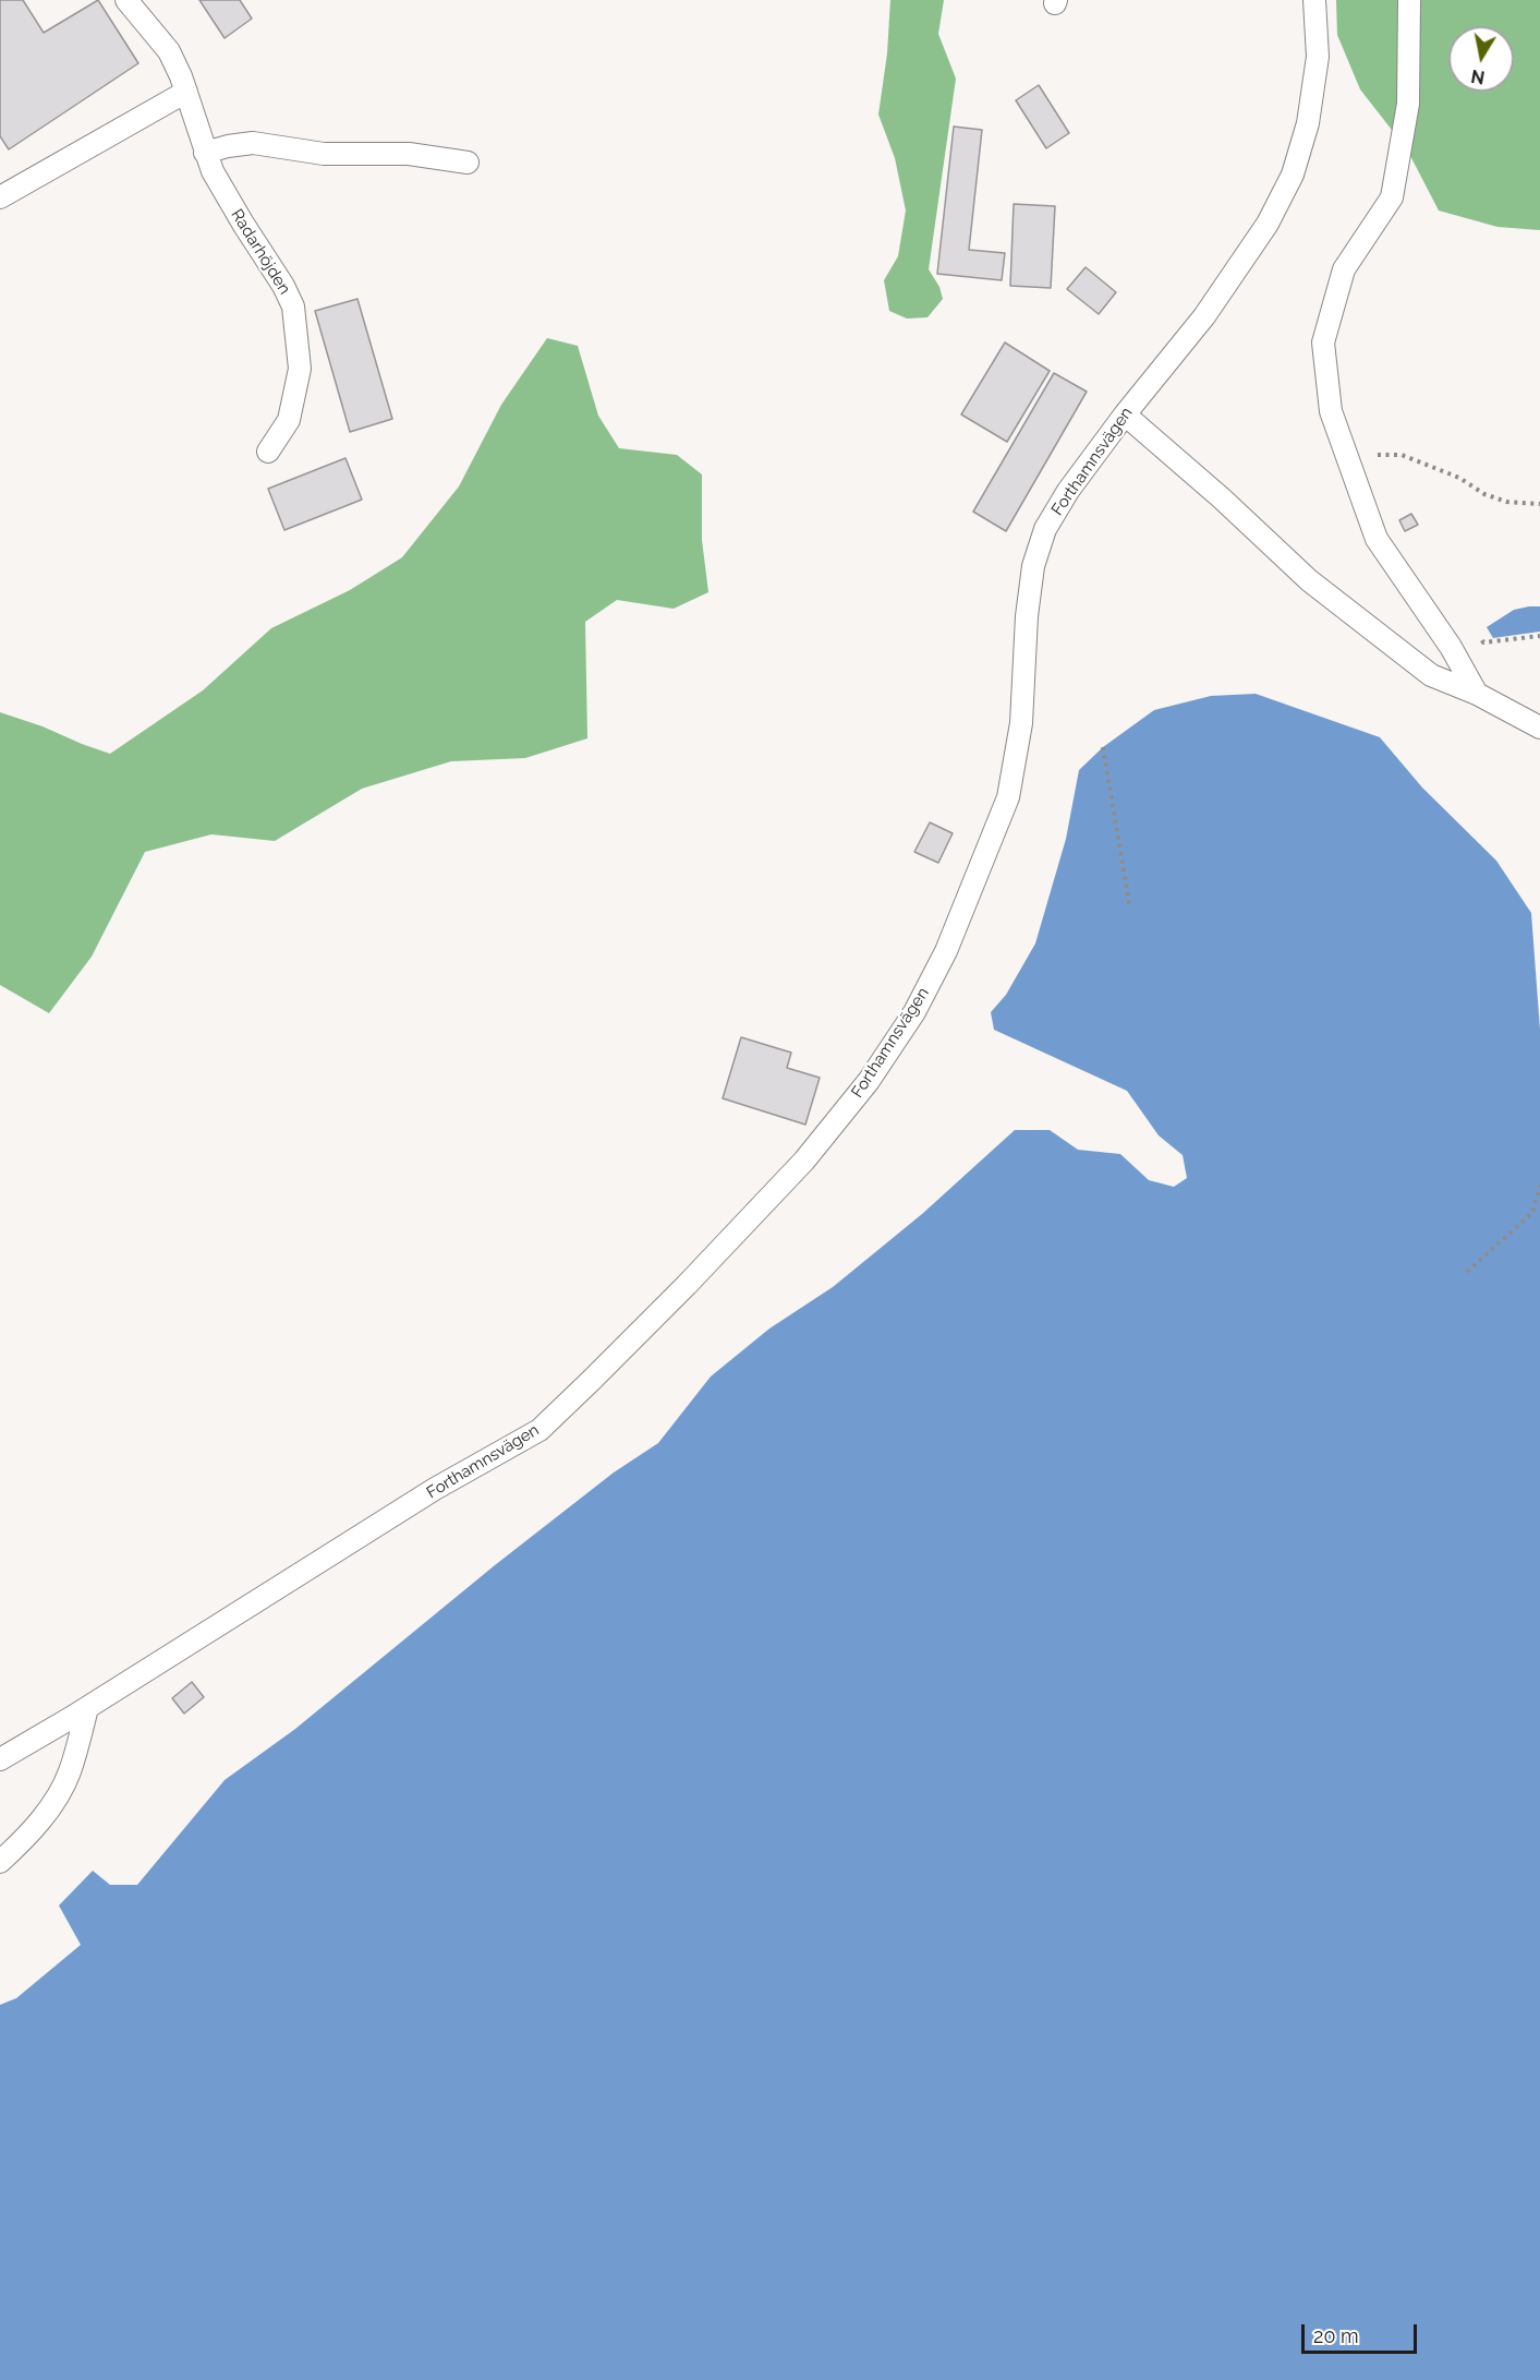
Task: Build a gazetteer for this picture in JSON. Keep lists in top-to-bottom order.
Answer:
{
  "streets": {
    "lane": ["Radarhöjden", "Forthamnsvägen"]
  },
  "scale_bar": "20 m",
  "north": "bottom"
}
